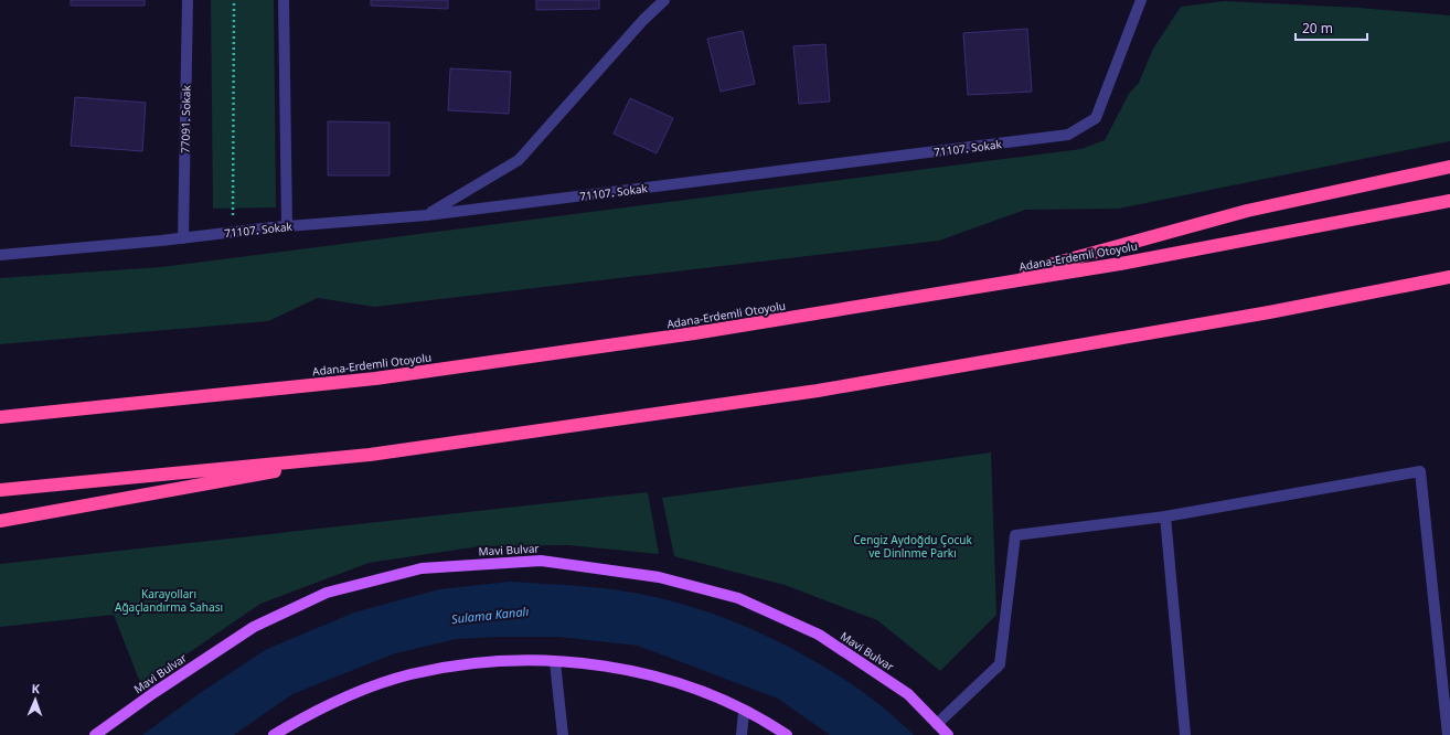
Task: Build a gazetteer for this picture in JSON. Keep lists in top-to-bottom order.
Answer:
{
  "streets": {
    "highway": ["Adana-Erdemli Otoyolu"],
    "main road": ["Mavi Bulvar"],
    "street": ["77091. Sokak", "71107. Sokak"]
  },
  "crossings": [
    ["77091. Sokak", "71107. Sokak"]
  ],
  "water": ["Sulama Kanalı"],
  "parks": ["Cengiz Aydoğdu Çocuk ve Dinlnme Parkı", "Karayolları Ağaçlandırma Sahası"],
  "scale_bar": "20 m",
  "north": "top"
}
